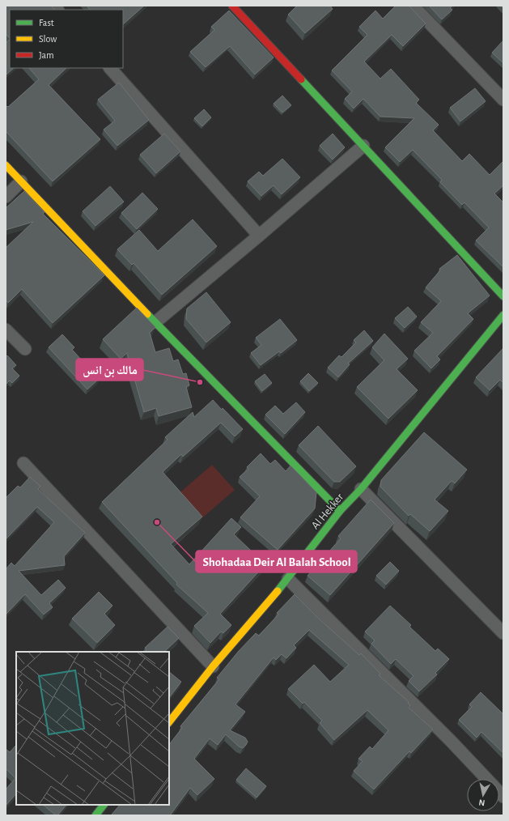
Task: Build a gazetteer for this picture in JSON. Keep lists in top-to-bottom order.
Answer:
{
  "streets": {
    "street": ["Al Hekker"]
  },
  "places": ["مالك بن انس", "Shohadaa Deir Al Balah School"],
  "legend": ["Fast", "Slow", "Jam"],
  "north": "bottom"
}
